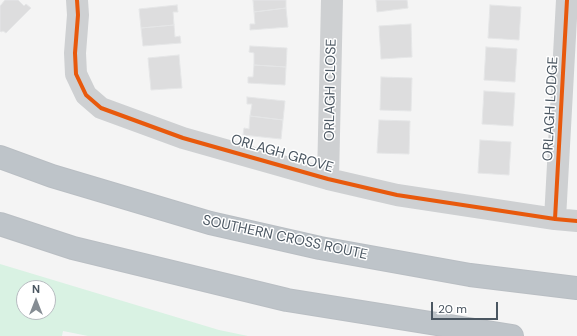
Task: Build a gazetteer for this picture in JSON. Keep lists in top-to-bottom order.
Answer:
{
  "streets": {
    "highway": ["SOUTHERN CROSS ROUTE"],
    "street": ["ORLAGH CLOSE", "ORLAGH LODGE", "ORLAGH GROVE"]
  },
  "crossings": [
    ["ORLAGH CLOSE", "ORLAGH GROVE"],
    ["ORLAGH LODGE", "ORLAGH GROVE"]
  ],
  "scale_bar": "20 m",
  "north": "top"
}
